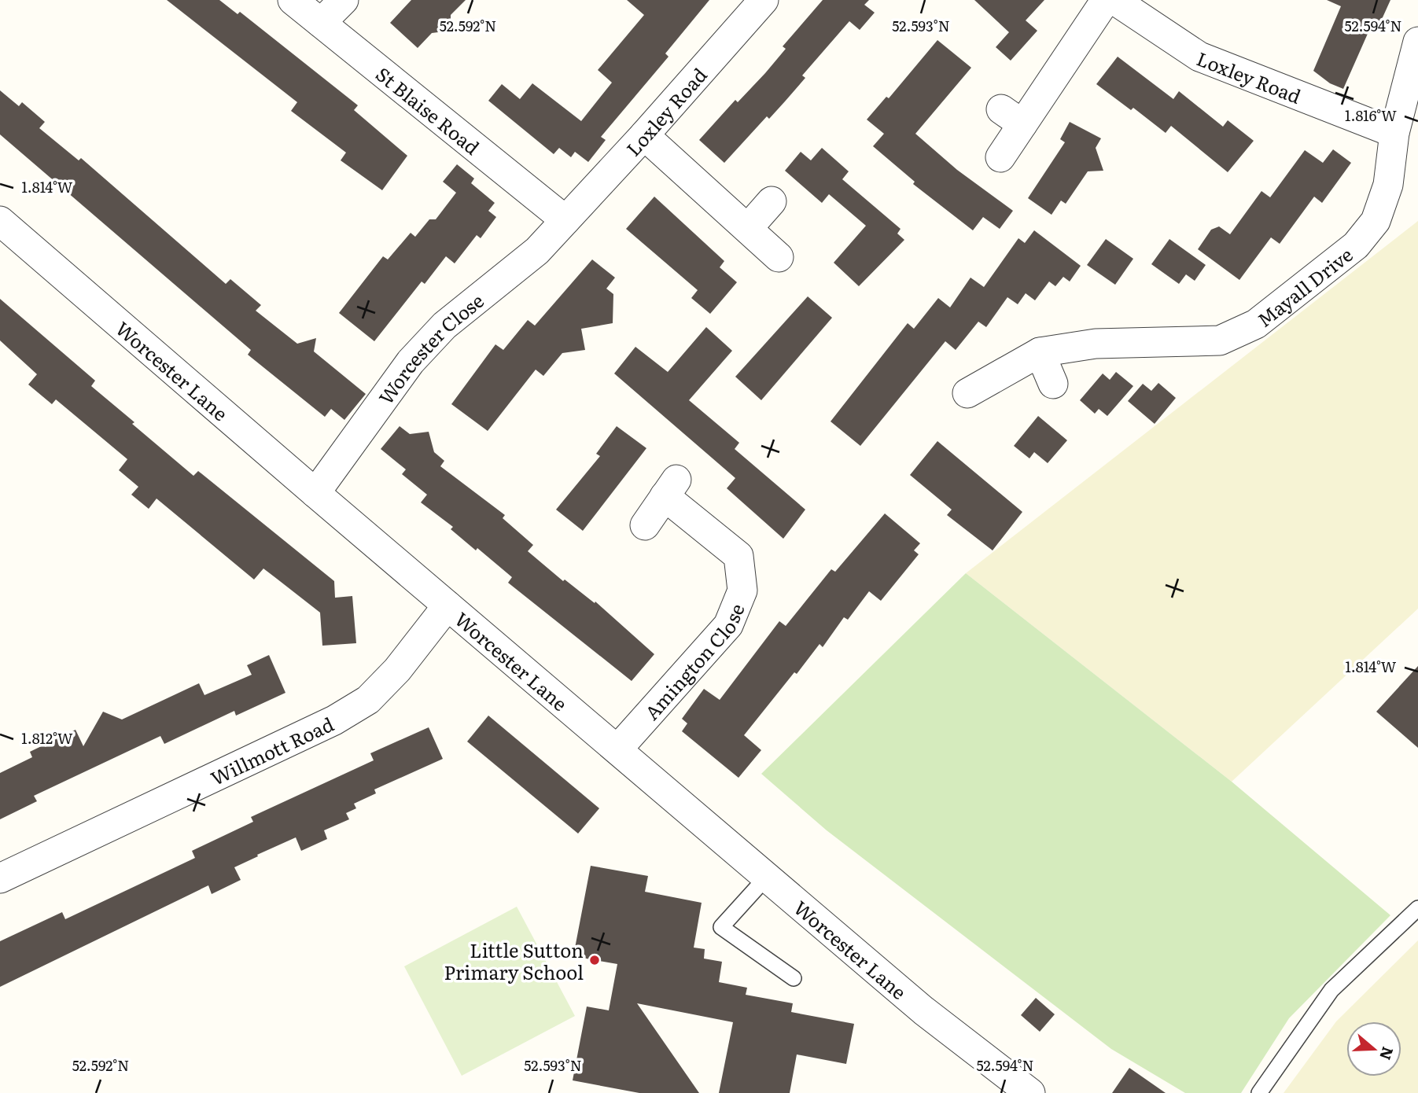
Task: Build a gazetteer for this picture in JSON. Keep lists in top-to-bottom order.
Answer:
{
  "streets": {
    "street": [
      "Loxley Road",
      "St Blaise Road",
      "Mayall Drive",
      "Worcester Close",
      "Worcester Lane",
      "Amington Close",
      "Willmott Road"
    ]
  },
  "crossings": [
    ["Loxley Road", "St Blaise Road"],
    ["Loxley Road", "Mayall Drive"],
    ["Loxley Road", "Worcester Close"],
    ["St Blaise Road", "Worcester Close"],
    ["Worcester Close", "Worcester Lane"],
    ["Worcester Lane", "Amington Close"],
    ["Worcester Lane", "Willmott Road"]
  ],
  "places": ["Little Sutton Primary School"],
  "north": "right",
  "coordinates": [
    "52.592°N",
    "52.593°N",
    "52.594°N",
    "1.816°W",
    "1.814°W",
    "1.812°W"
  ]
}
